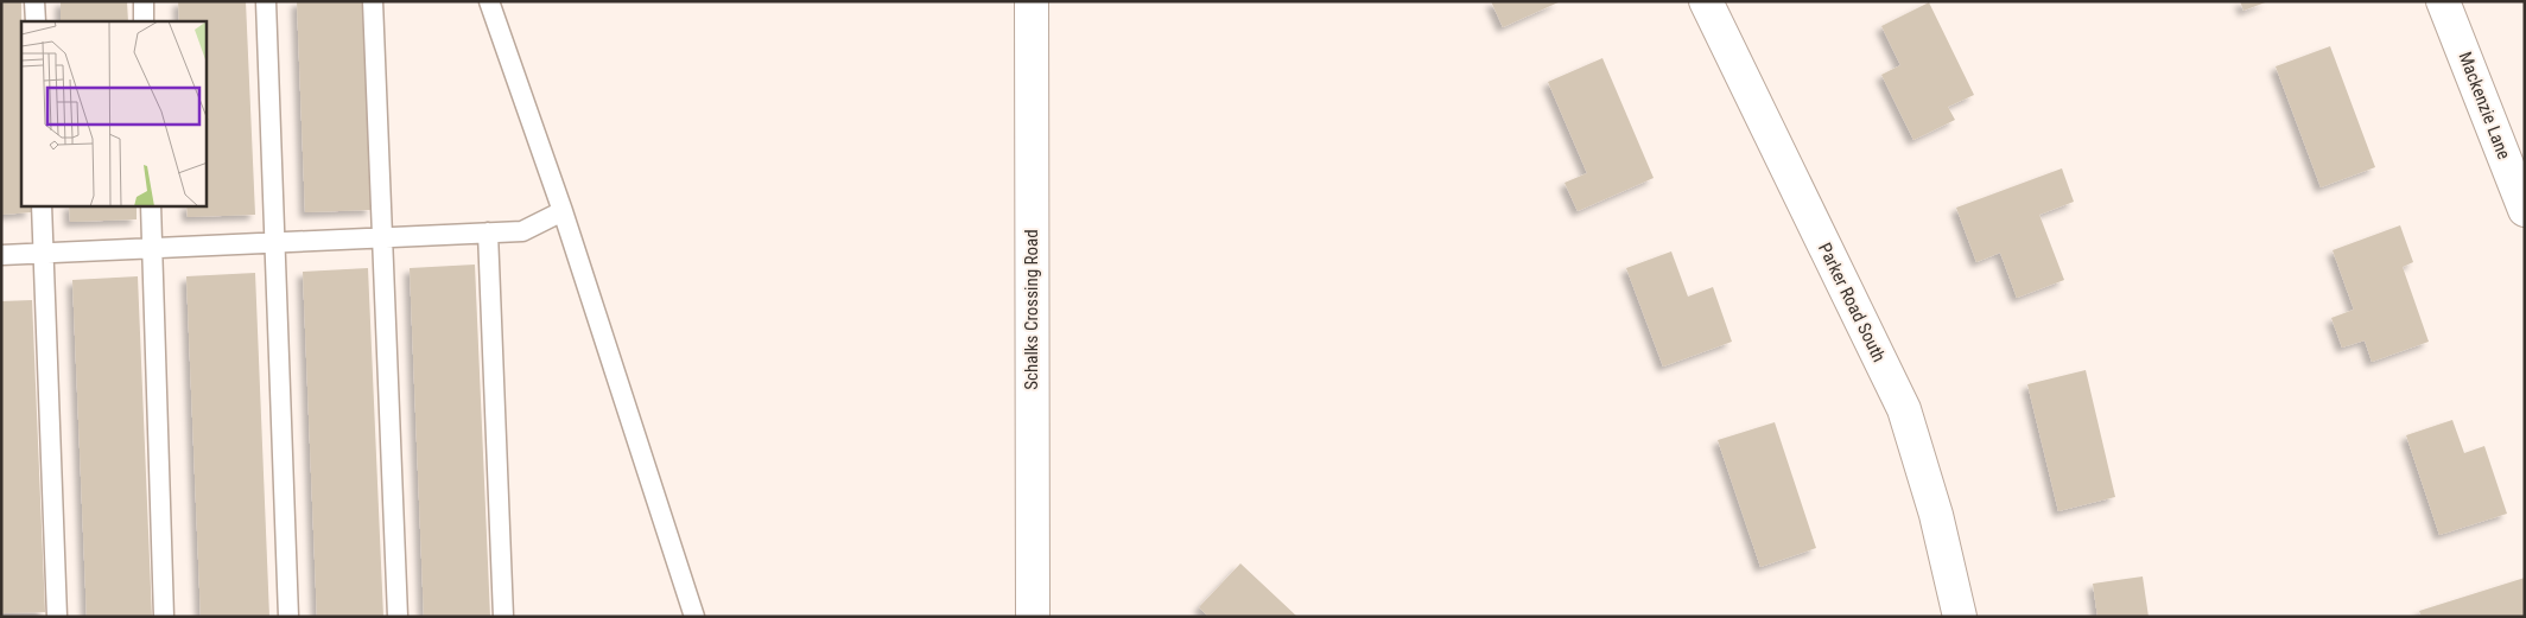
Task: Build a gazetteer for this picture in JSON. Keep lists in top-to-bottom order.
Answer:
{
  "streets": {
    "street": ["Mackenzie Lane", "Parker Road South", "Schalks Crossing Road"]
  }
}
